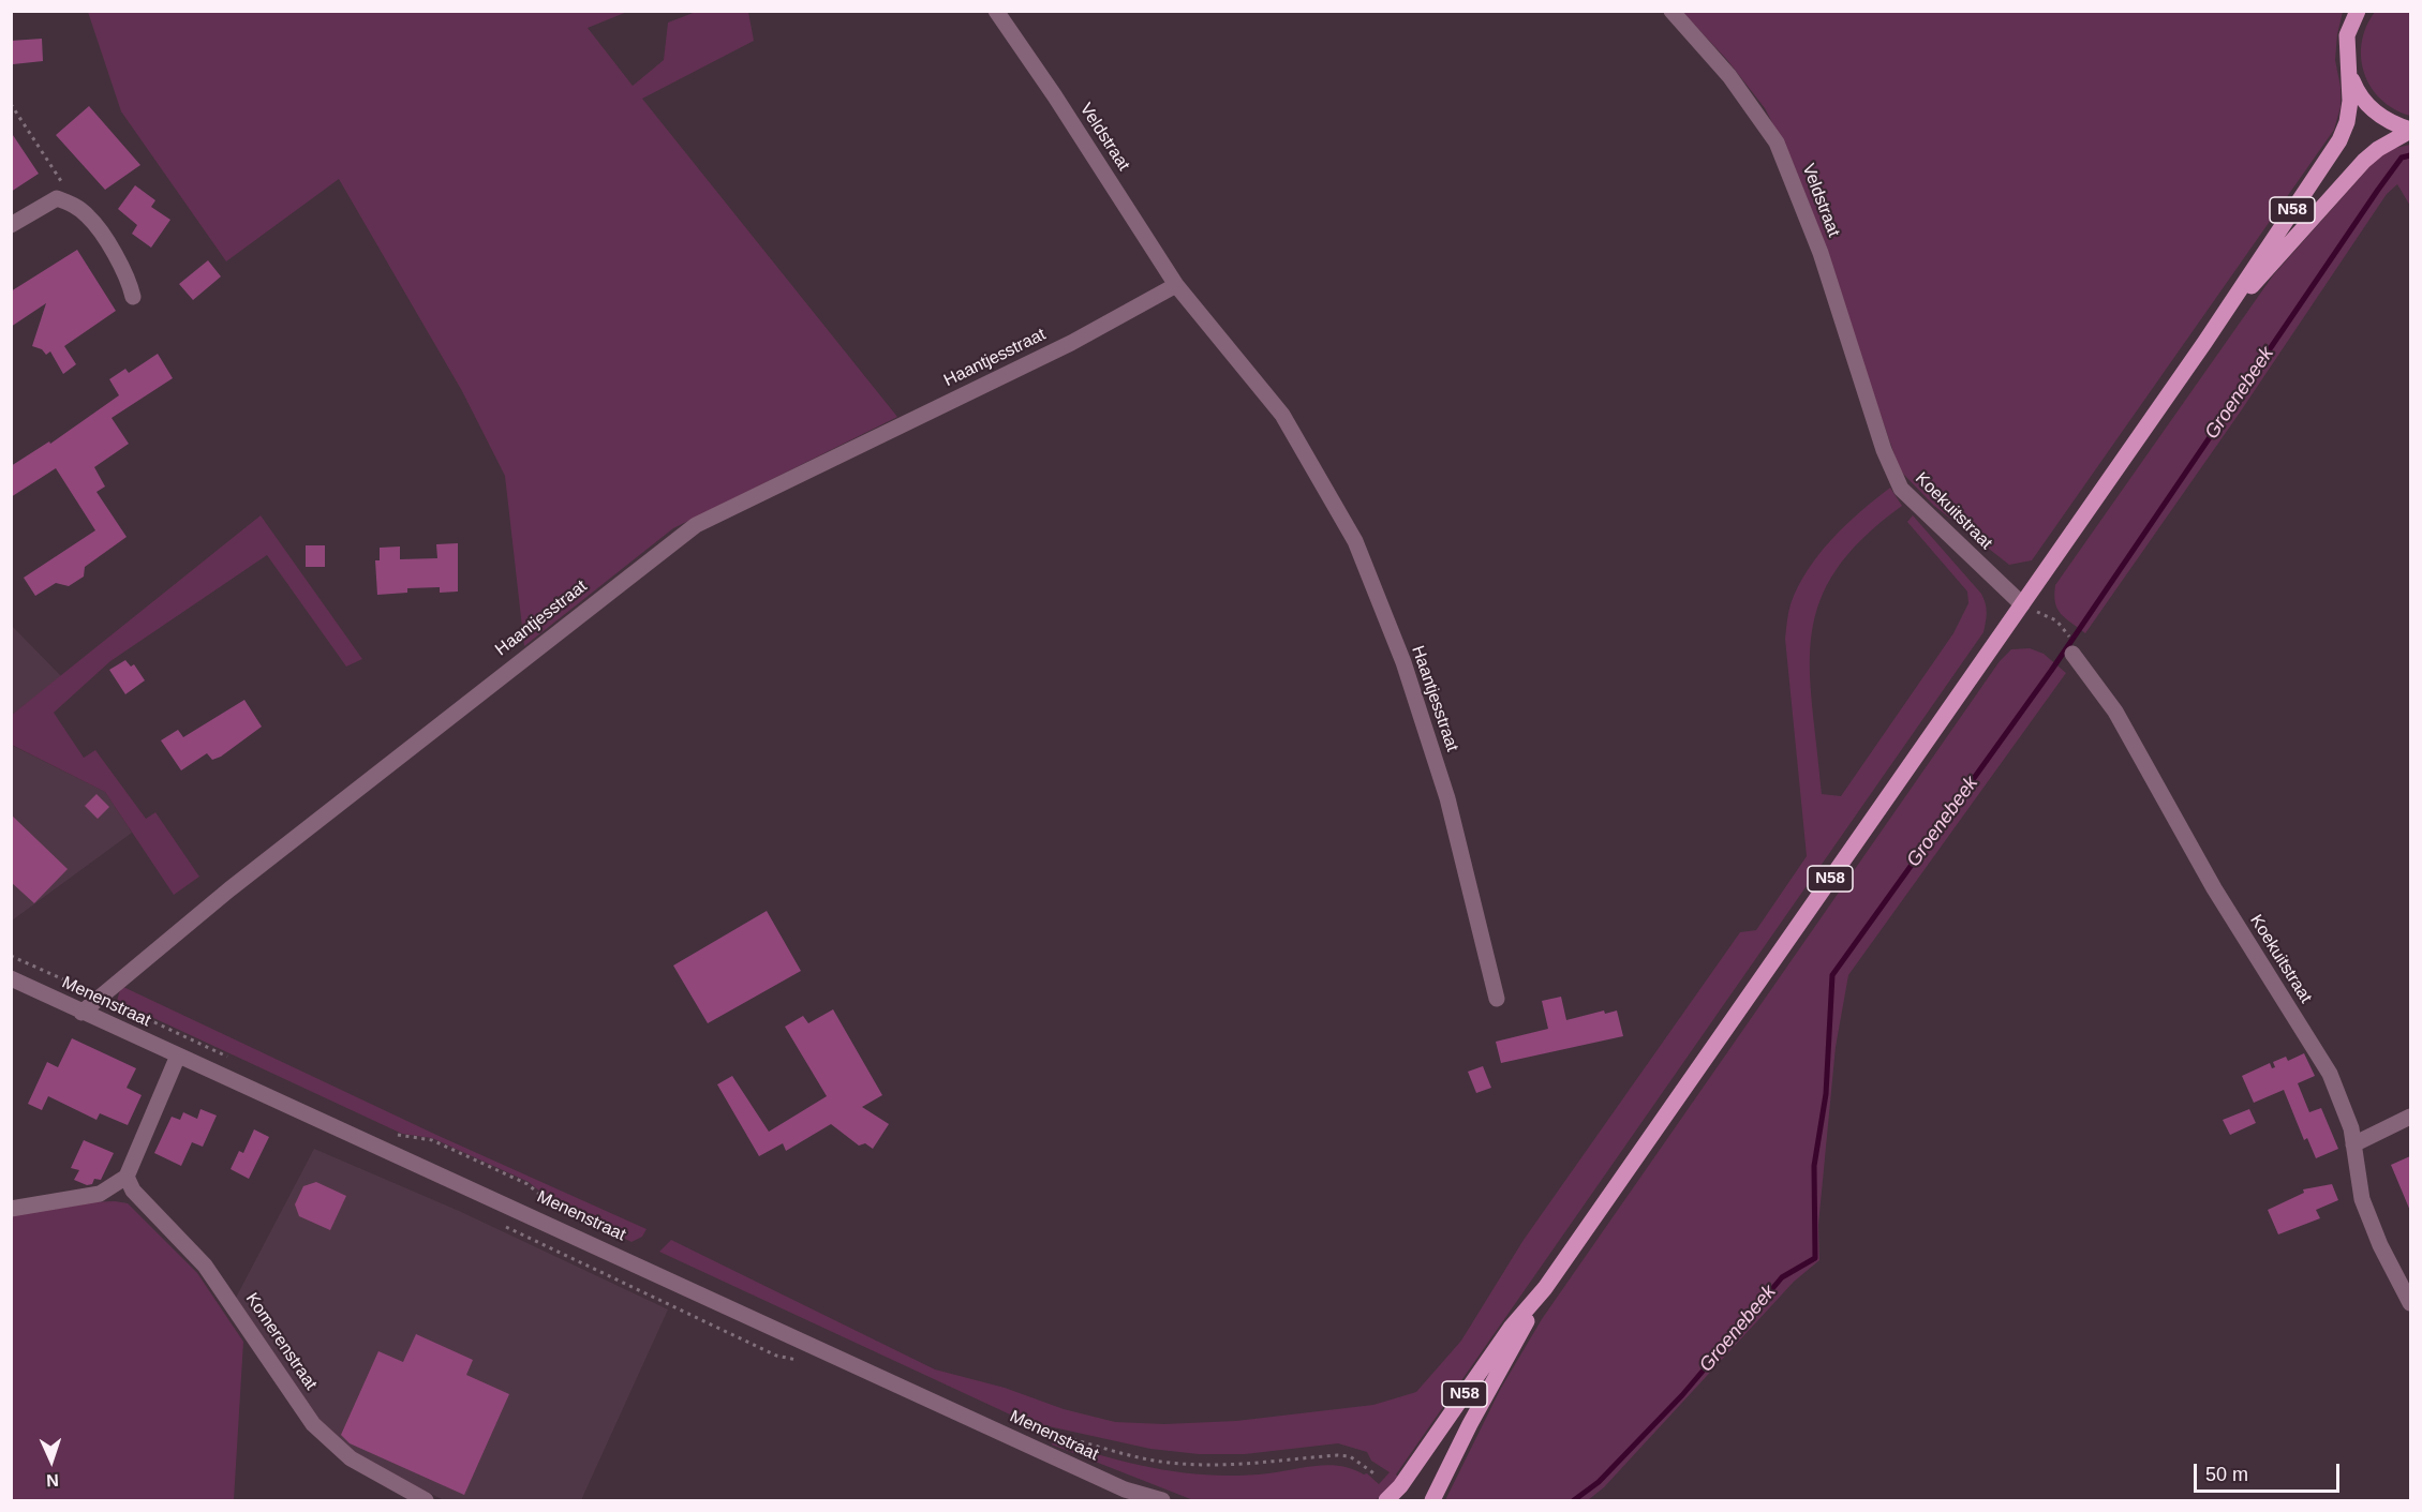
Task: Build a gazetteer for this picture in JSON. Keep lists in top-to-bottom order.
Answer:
{
  "streets": {
    "main road": ["N58"],
    "street": [
      "Veldstraat",
      "Haantjesstraat",
      "Koekuitstraat",
      "Menenstraat",
      "Komerenstraat"
    ]
  },
  "crossings": [
    ["Veldstraat", "Haantjesstraat"],
    ["Veldstraat", "Koekuitstraat"],
    ["N58", "Koekuitstraat"],
    ["Haantjesstraat", "Menenstraat"]
  ],
  "water": ["Groenebeek"],
  "scale_bar": "50 m",
  "north": "bottom"
}
